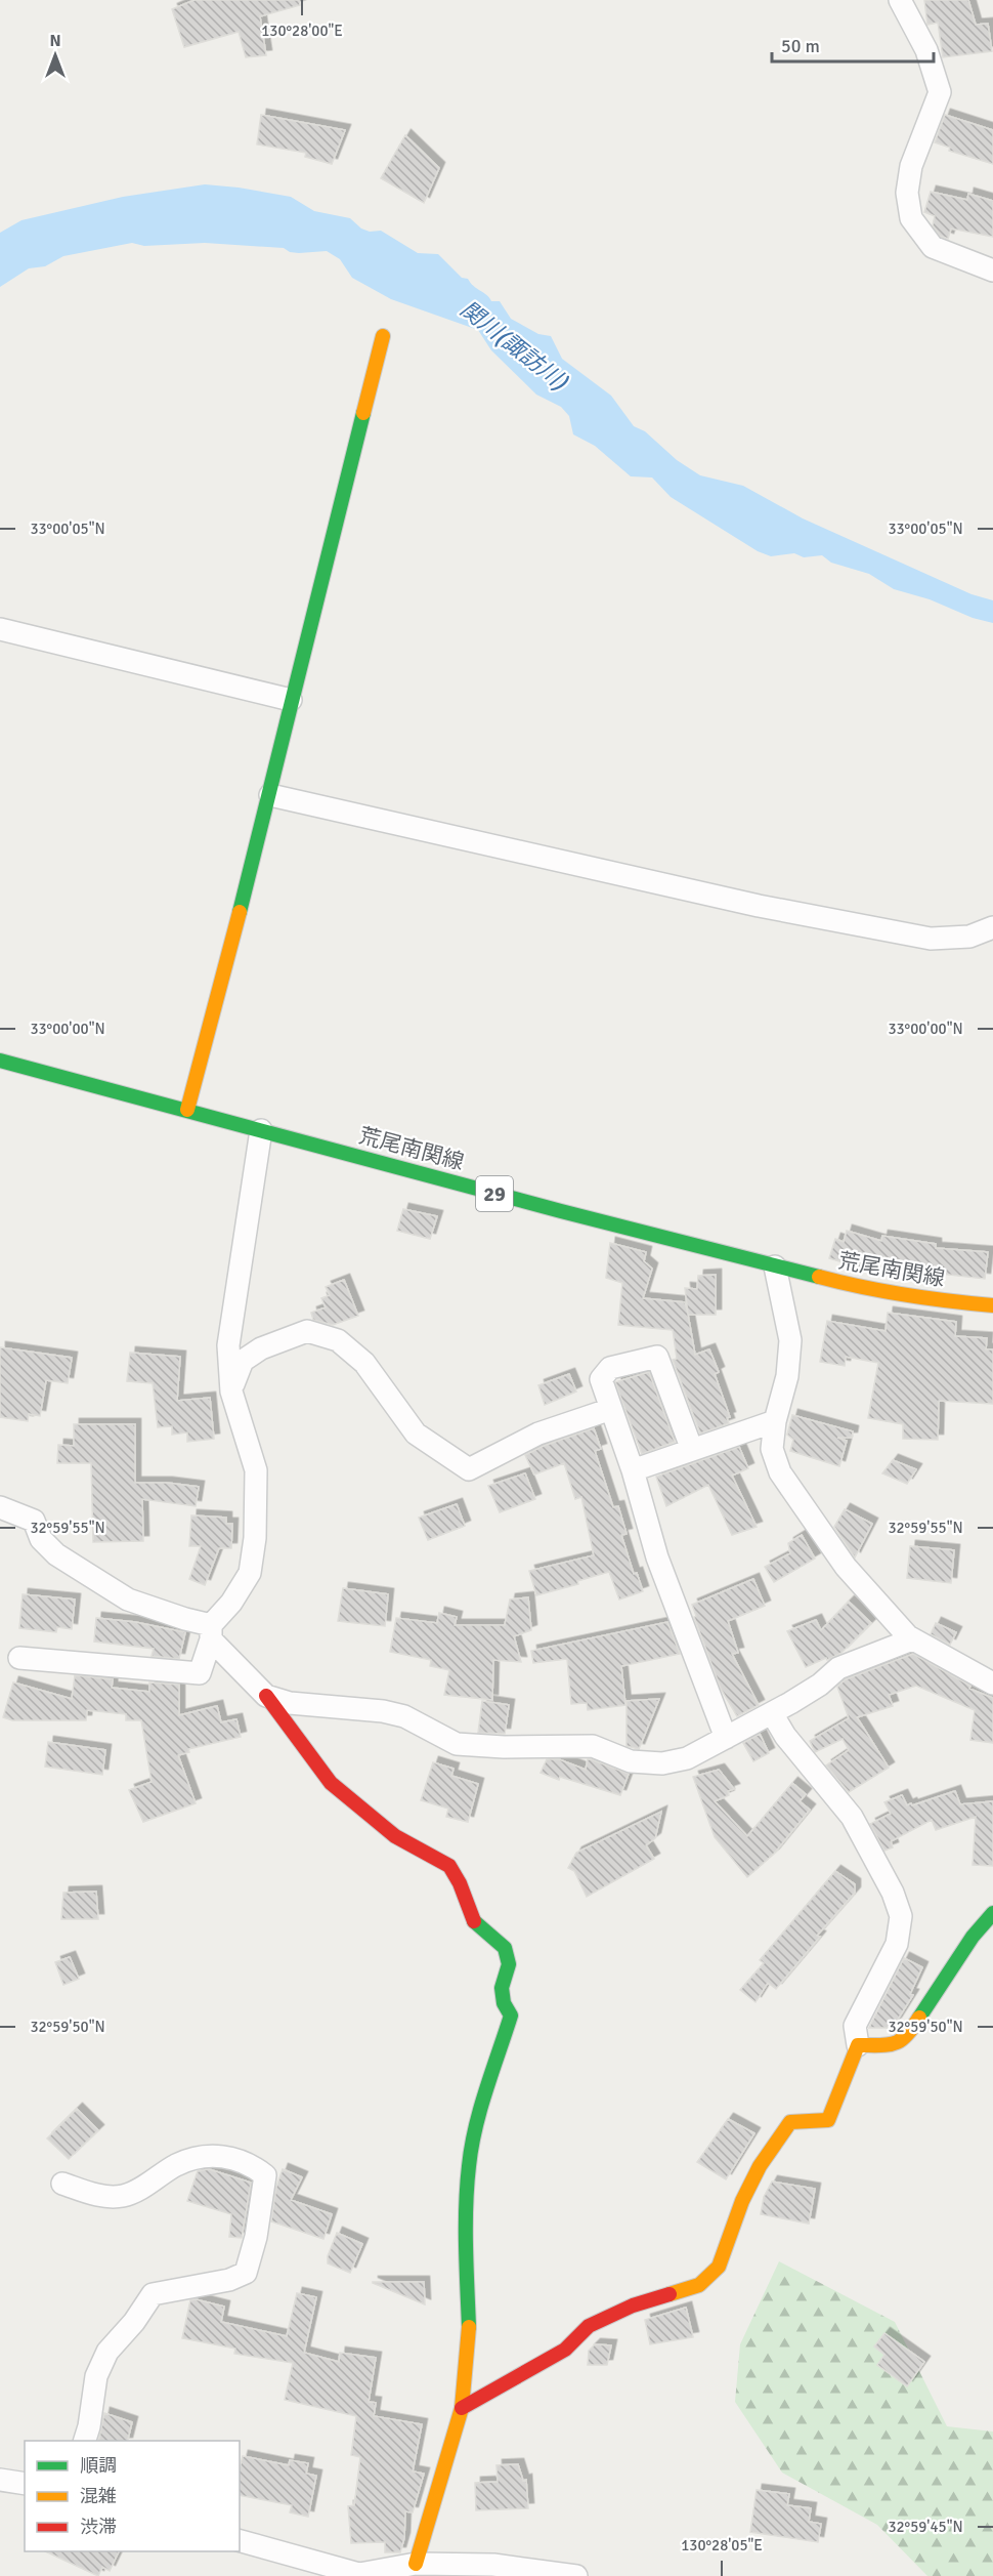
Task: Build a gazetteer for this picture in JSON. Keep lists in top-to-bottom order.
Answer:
{
  "streets": {
    "street": ["荒尾南関線", "29"]
  },
  "water": ["関川(諏訪川)"],
  "legend": ["順調", "混雑", "渋滞"],
  "scale_bar": "50 m",
  "north": "top",
  "coordinates": [
    "130°28'00\"E",
    "33°00'05\"N",
    "33°00'00\"N",
    "32°59'55\"N",
    "32°59'50\"N",
    "32°59'45\"N",
    "130°28'05\"E"
  ]
}
